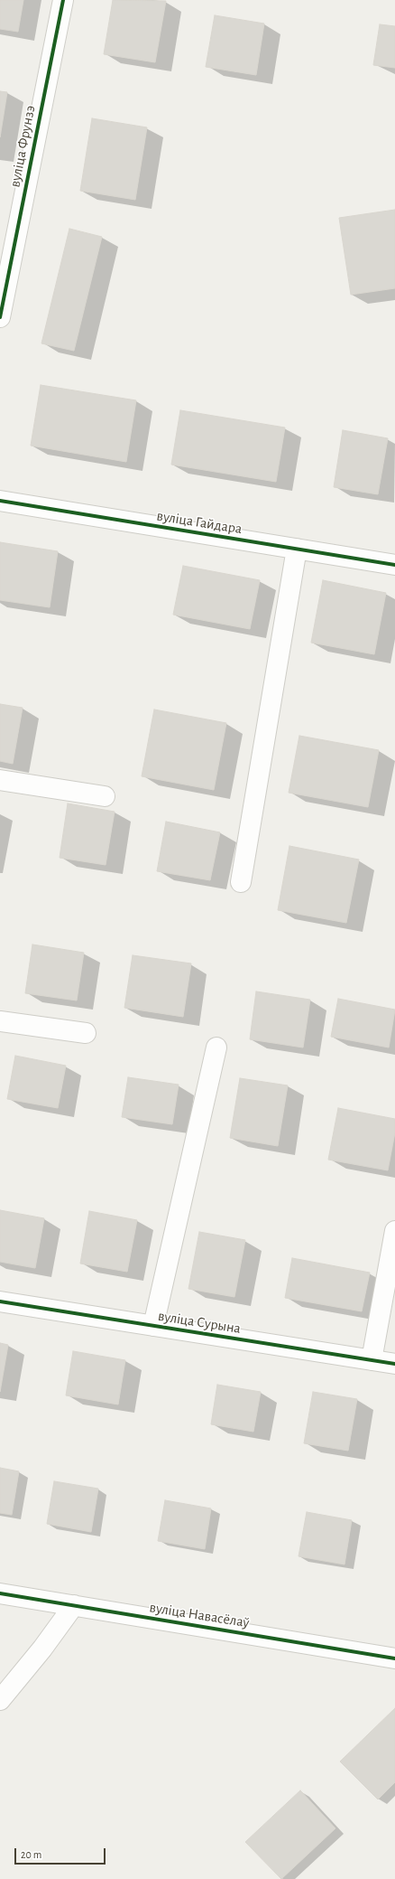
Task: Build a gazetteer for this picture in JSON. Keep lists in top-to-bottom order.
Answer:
{
  "streets": {
    "street": [
      "вуліца Фрунзэ",
      "вуліца Гайдара",
      "вуліца Сурына",
      "вуліца Навасёлаў"
    ]
  },
  "scale_bar": "20 m"
}
